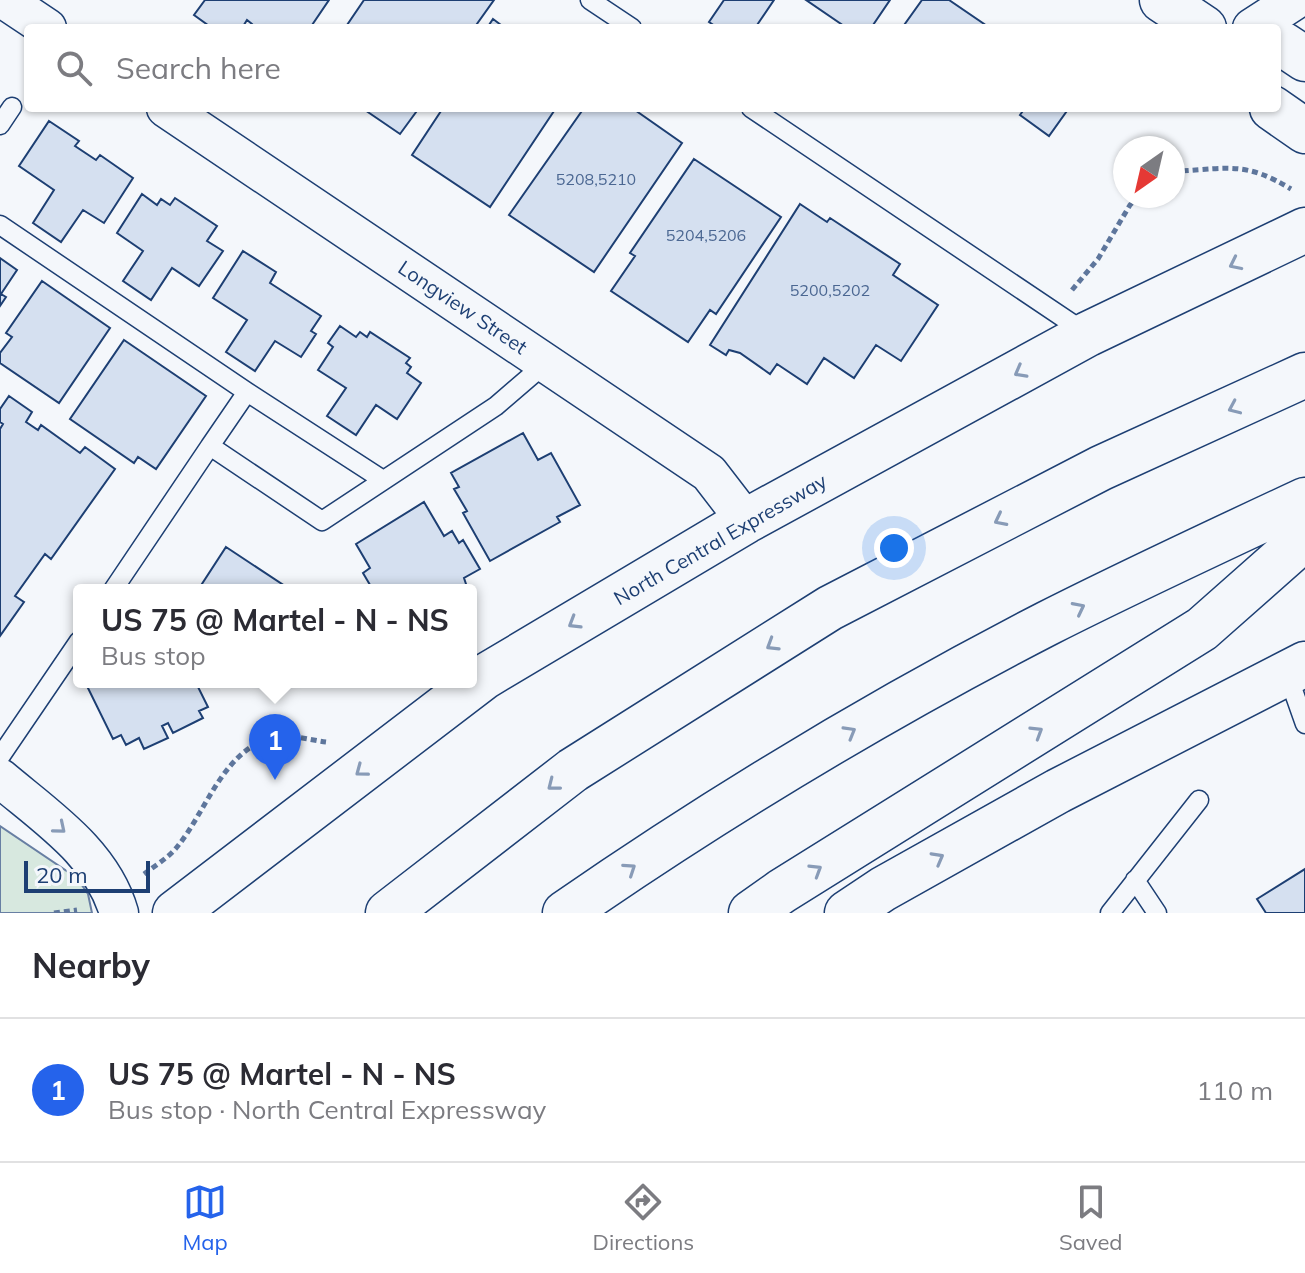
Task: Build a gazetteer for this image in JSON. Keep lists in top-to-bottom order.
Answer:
{
  "streets": {
    "main road": ["North Central Expressway"],
    "street": ["Longview Street"]
  },
  "crossings": [
    ["Longview Street", "North Central Expressway"]
  ],
  "house_numbers": ["5208,5210", "5204,5206", "5200,5202"],
  "scale_bar": "20 m",
  "north": "bottom left",
  "page": {
    "search": "Search here",
    "popup": ["US 75 @ Martel - N - NS", "Bus stop"],
    "pins": "1",
    "scale": "20 m",
    "heading": "Nearby",
    "list": [
      {
        "mark": "1",
        "name": "US 75 @ Martel - N - NS",
        "note": "Bus stop · North Central Expressway",
        "value": "110 m"
      }
    ],
    "nav": ["Map", "Directions", "Saved"]
  }
}
